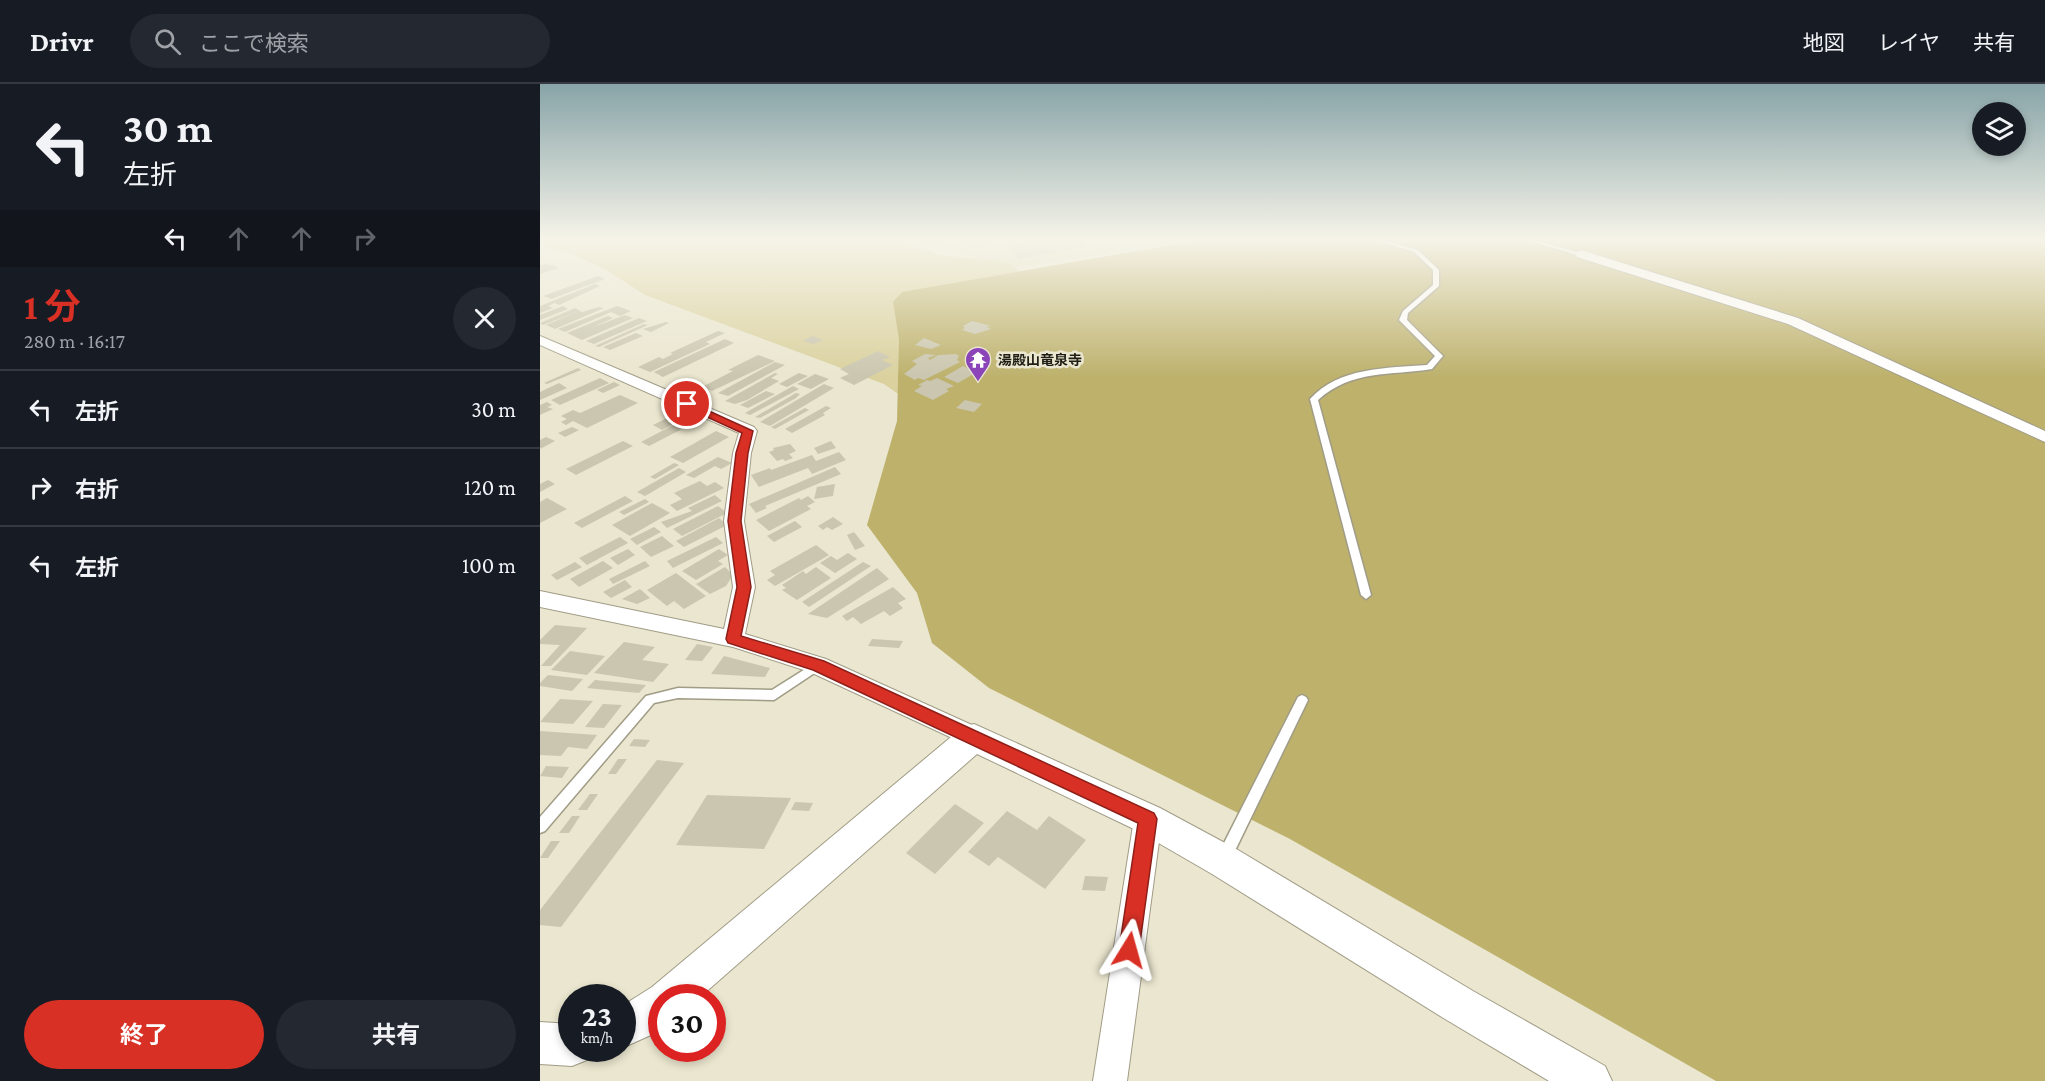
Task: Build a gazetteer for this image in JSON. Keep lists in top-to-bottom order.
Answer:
{
  "places": {
    "temple": ["湯殿山竜泉寺"]
  },
  "page": {
    "header": "Drivr",
    "search": "ここで検索",
    "nav": ["地図", "レイヤ", "共有"],
    "turn": ["30 m", "左折"],
    "heading": ["1 分", "280 m · 16:17"],
    "list": [
      {
        "name": "左折",
        "value": "30 m"
      },
      {
        "name": "右折",
        "value": "120 m"
      },
      {
        "name": "左折",
        "value": "100 m"
      }
    ],
    "speed": "23 km/h",
    "limit": "30",
    "buttons": ["終了", "共有"]
  }
}
